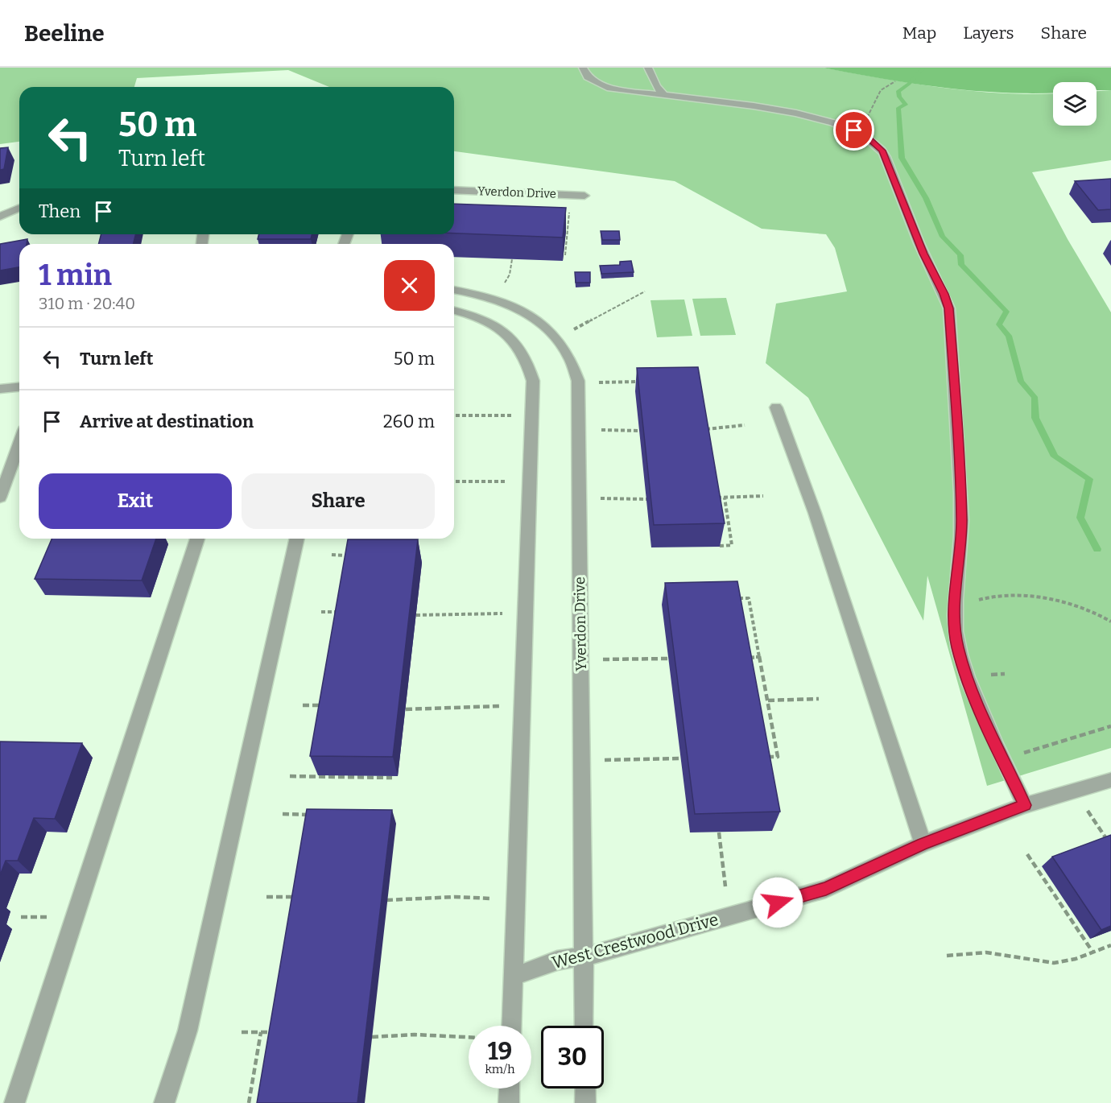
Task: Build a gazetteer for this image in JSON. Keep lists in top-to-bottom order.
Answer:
{
  "streets": {
    "street": ["Yverdon Drive", "West Crestwood Drive"]
  },
  "crossings": [
    ["Yverdon Drive", "West Crestwood Drive"]
  ],
  "page": {
    "header": "Beeline",
    "nav": ["Map", "Layers", "Share"],
    "turn": ["50 m", "Turn left"],
    "then": "Then",
    "heading": ["1 min", "310 m · 20:40"],
    "list": [
      {
        "name": "Turn left",
        "value": "50 m"
      },
      {
        "name": "Arrive at destination",
        "value": "260 m"
      }
    ],
    "buttons": ["Exit", "Share"],
    "speed": "19 km/h",
    "limit": "30"
  }
}
